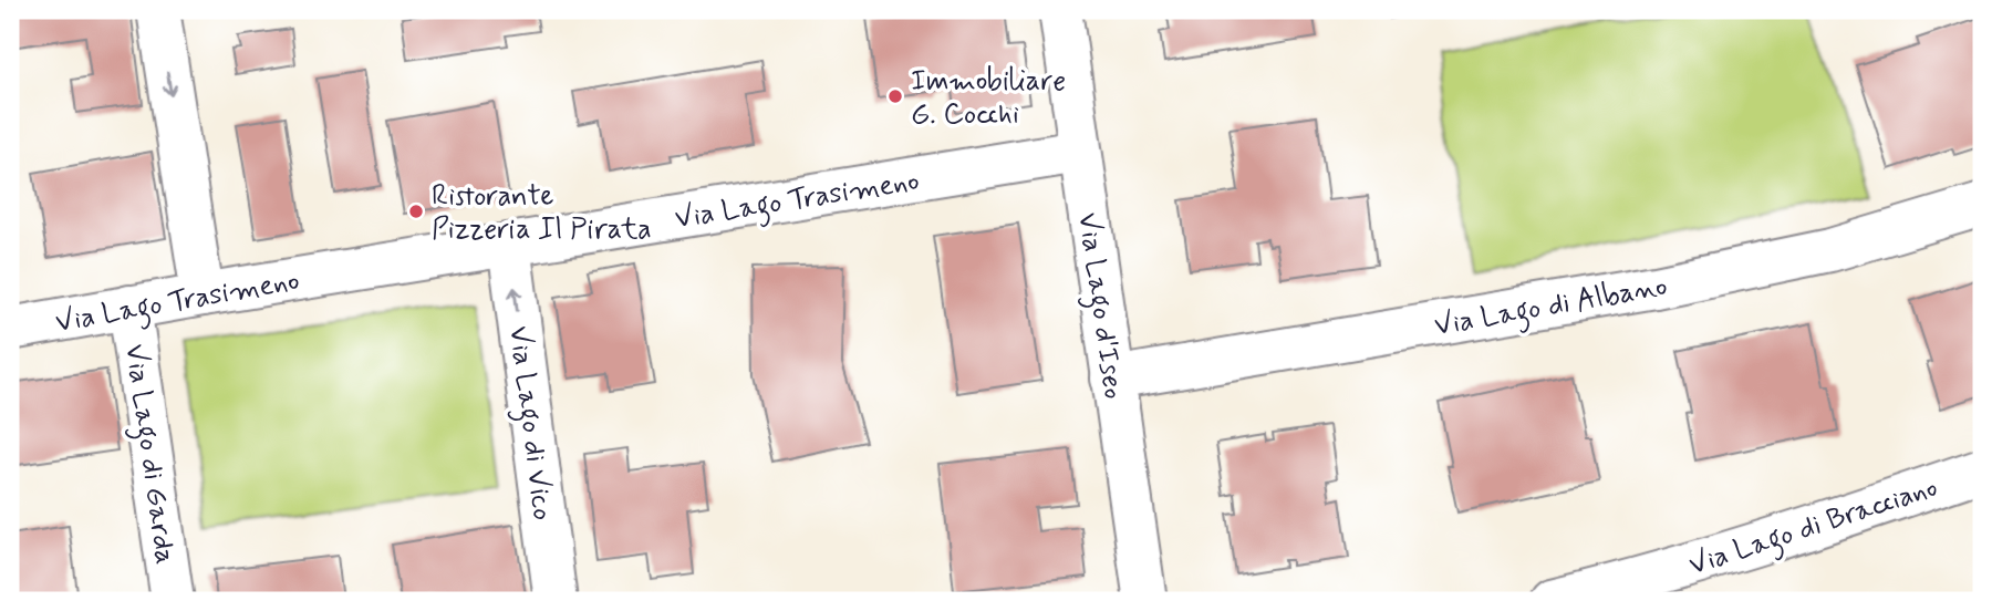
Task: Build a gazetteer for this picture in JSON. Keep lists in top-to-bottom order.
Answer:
{
  "streets": {
    "street": [
      "Via Lago Trasimeno",
      "Via Lago di Albano",
      "Via Lago d'Iseo",
      "Via Lago di Vico",
      "Via Lago di Garda",
      "Via Lago di Bracciano"
    ]
  },
  "crossings": [
    ["Via Lago Trasimeno", "Via Lago d'Iseo"],
    ["Via Lago Trasimeno", "Via Lago di Vico"],
    ["Via Lago Trasimeno", "Via Lago di Garda"],
    ["Via Lago di Albano", "Via Lago d'Iseo"]
  ],
  "one_way": ["Via Lago di Vico"],
  "places": ["Immobiliare G. Cocchi", "Ristorante Pizzeria Il Pirata"]
}
